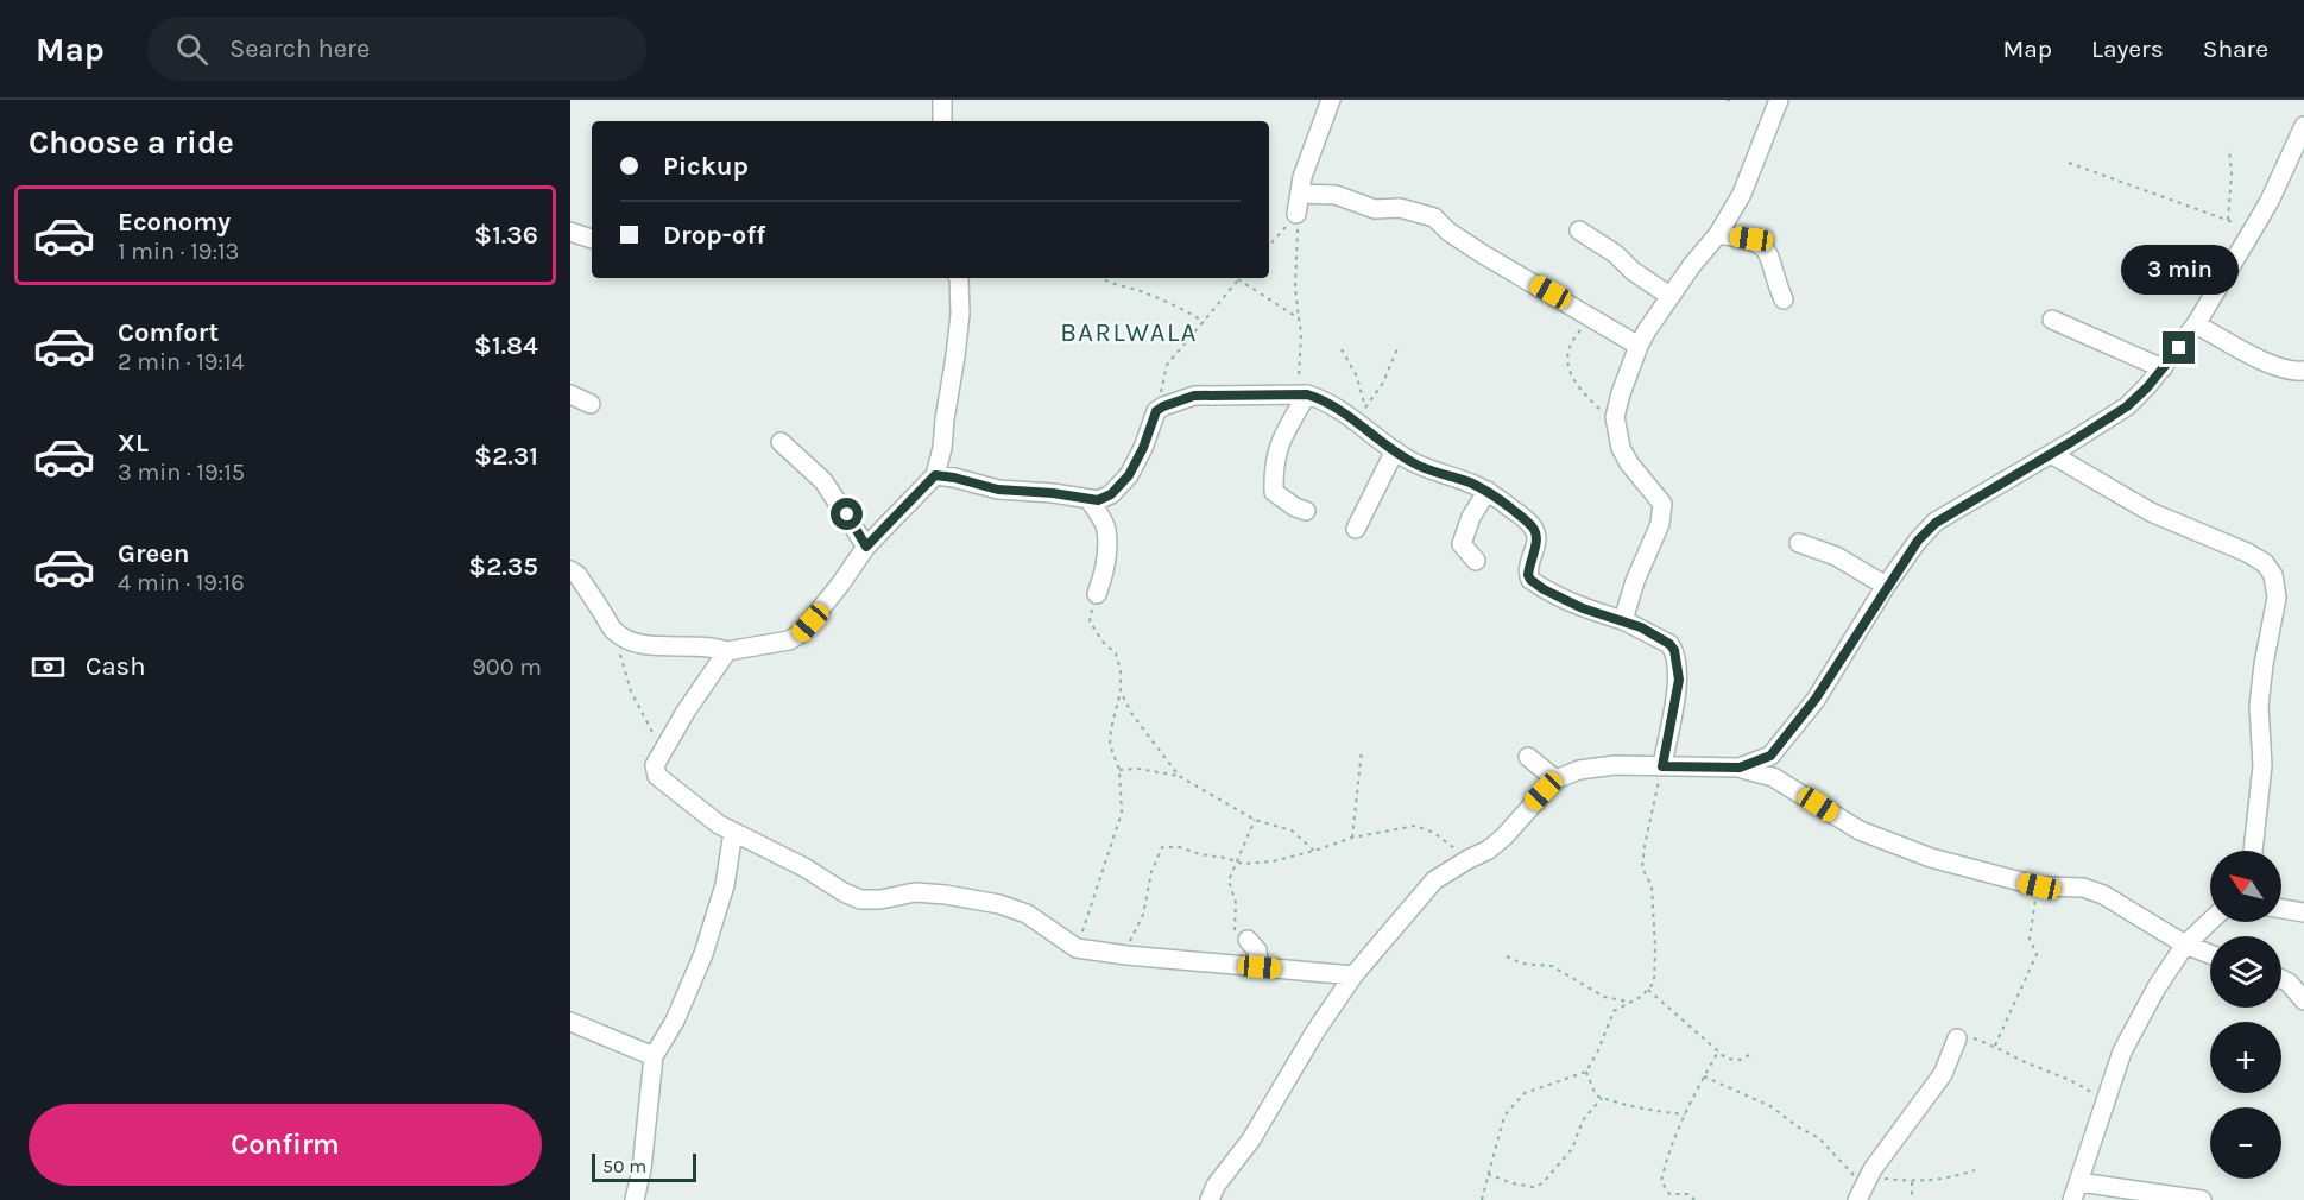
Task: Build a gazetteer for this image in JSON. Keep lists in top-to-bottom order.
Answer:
{
  "districts": ["BARLWALA"],
  "scale_bar": "50 m",
  "north": "top left",
  "page": {
    "header": "Map",
    "search": "Search here",
    "nav": ["Map", "Layers", "Share"],
    "heading": "Choose a ride",
    "banner": ["Pickup", "Drop-off"],
    "list": [
      {
        "name": "Economy",
        "note": "1 min · 19:13",
        "value": "$1.36"
      },
      {
        "name": "Comfort",
        "note": "2 min · 19:14",
        "value": "$1.84"
      },
      {
        "name": "XL",
        "note": "3 min · 19:15",
        "value": "$2.31"
      },
      {
        "name": "Green",
        "note": "4 min · 19:16",
        "value": "$2.35"
      }
    ],
    "bubble": "3 min",
    "pay": ["Cash", "900 m"],
    "map_buttons": ["+", "−"],
    "buttons": "Confirm",
    "scale": "50 m"
  }
}
